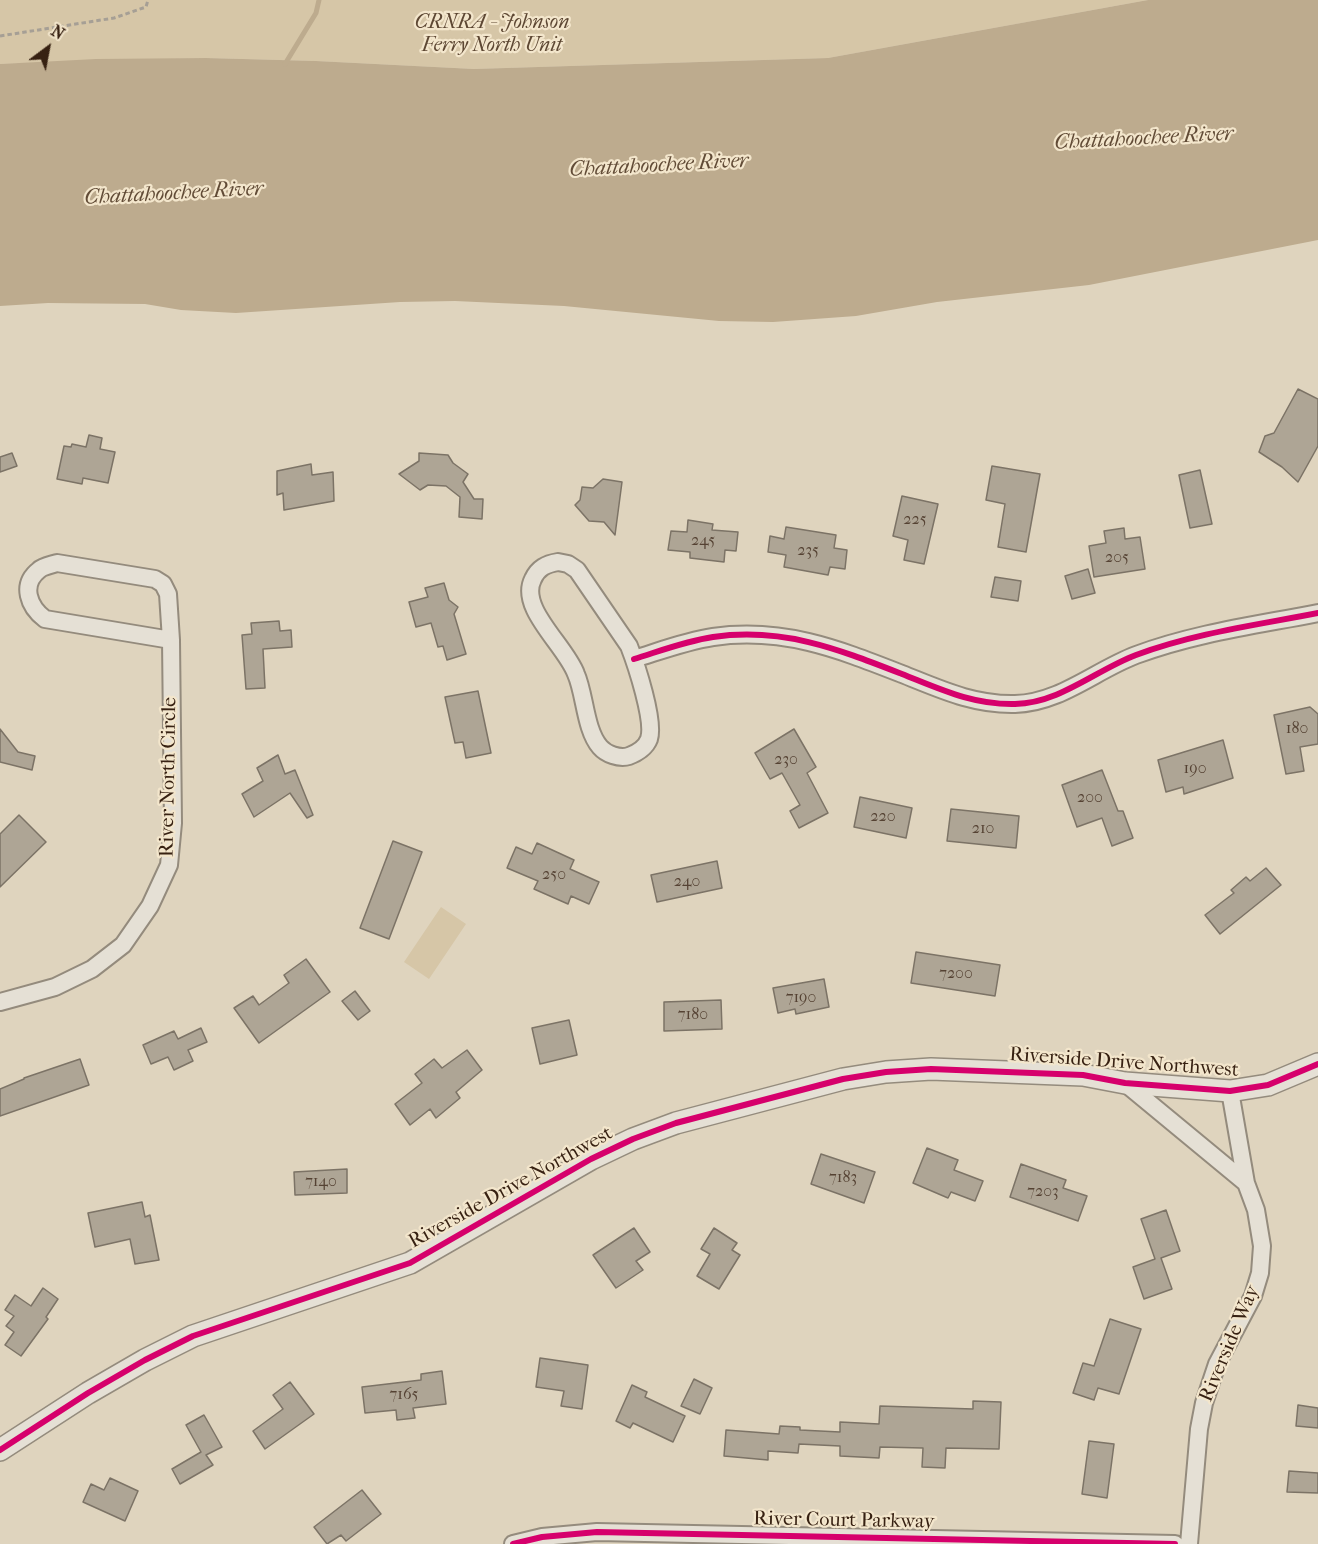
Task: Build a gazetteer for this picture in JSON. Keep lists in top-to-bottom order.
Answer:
{
  "streets": {
    "street": [
      "River North Circle",
      "Riverside Drive Northwest",
      "Riverside Way",
      "River Court Parkway"
    ]
  },
  "crossings": [
    ["Riverside Drive Northwest", "Riverside Way"]
  ],
  "water": ["Chattahoochee River"],
  "parks": ["CRNRA - Johnson Ferry North Unit"],
  "house_numbers": [
    "225",
    "245",
    "235",
    "205",
    "180",
    "230",
    "190",
    "200",
    "220",
    "210",
    "250",
    "240",
    "7200",
    "7190",
    "7180",
    "7183",
    "7140",
    "7203",
    "7165"
  ],
  "north": "top right"
}
